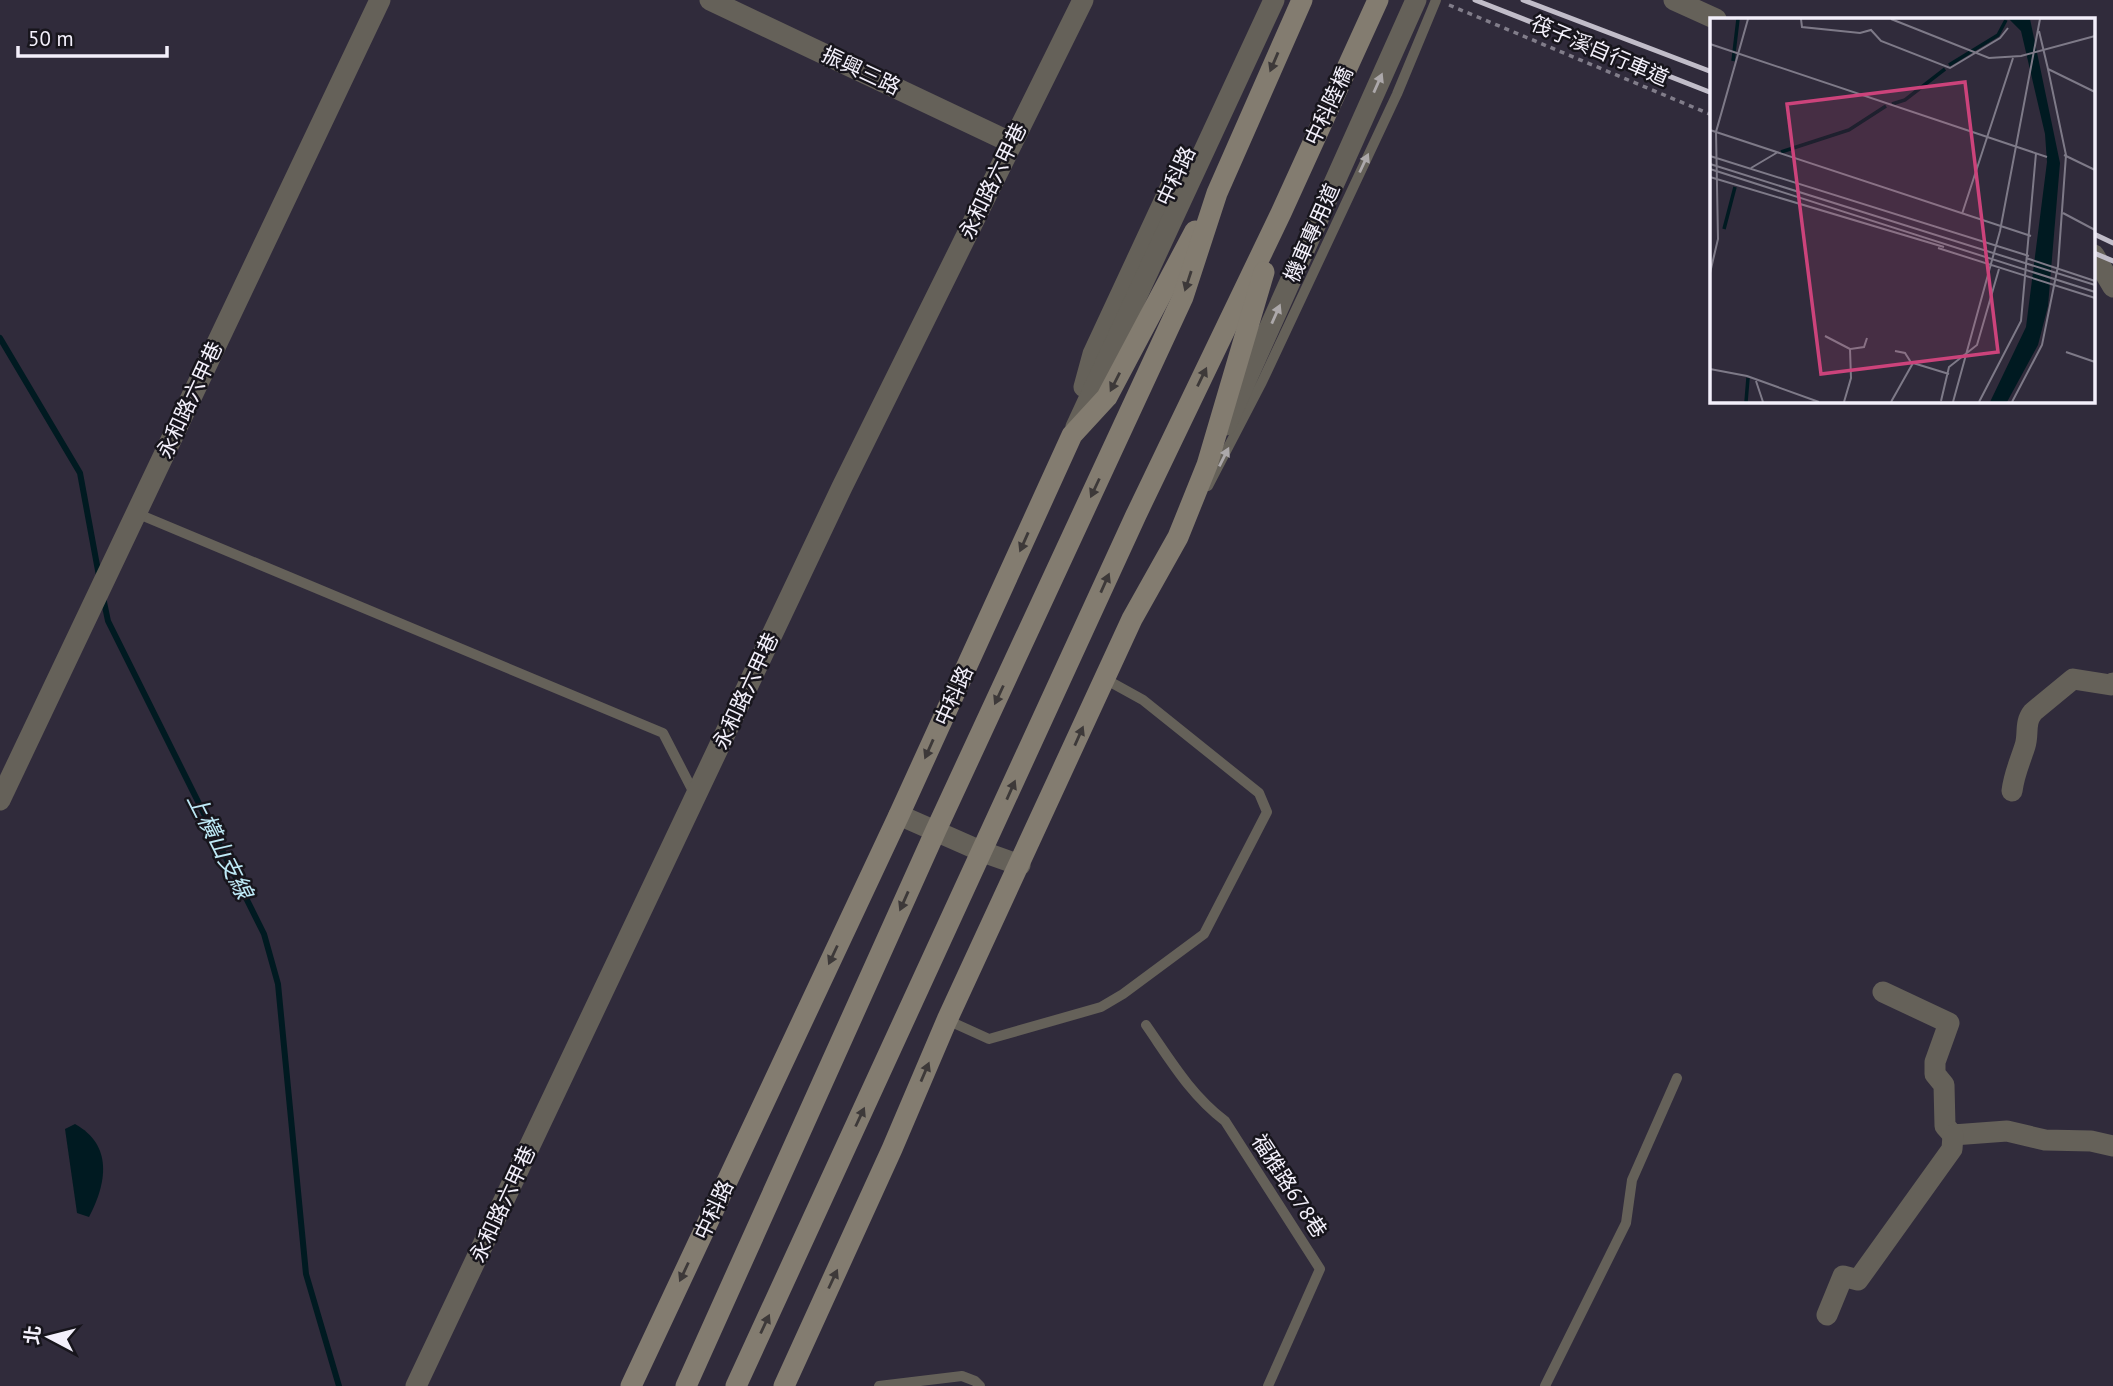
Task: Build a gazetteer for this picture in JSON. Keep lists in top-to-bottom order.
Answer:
{
  "streets": {
    "street": [
      "振興三路",
      "中科陸橋",
      "中科路",
      "永和路六甲巷",
      "機車專用道"
    ],
    "lane": ["福雅路678巷"],
    "path": ["筏子溪自行車道"]
  },
  "crossings": [
    ["振興三路", "永和路六甲巷"]
  ],
  "water": ["上橫山支線"],
  "scale_bar": "50 m",
  "north": "left"
}
